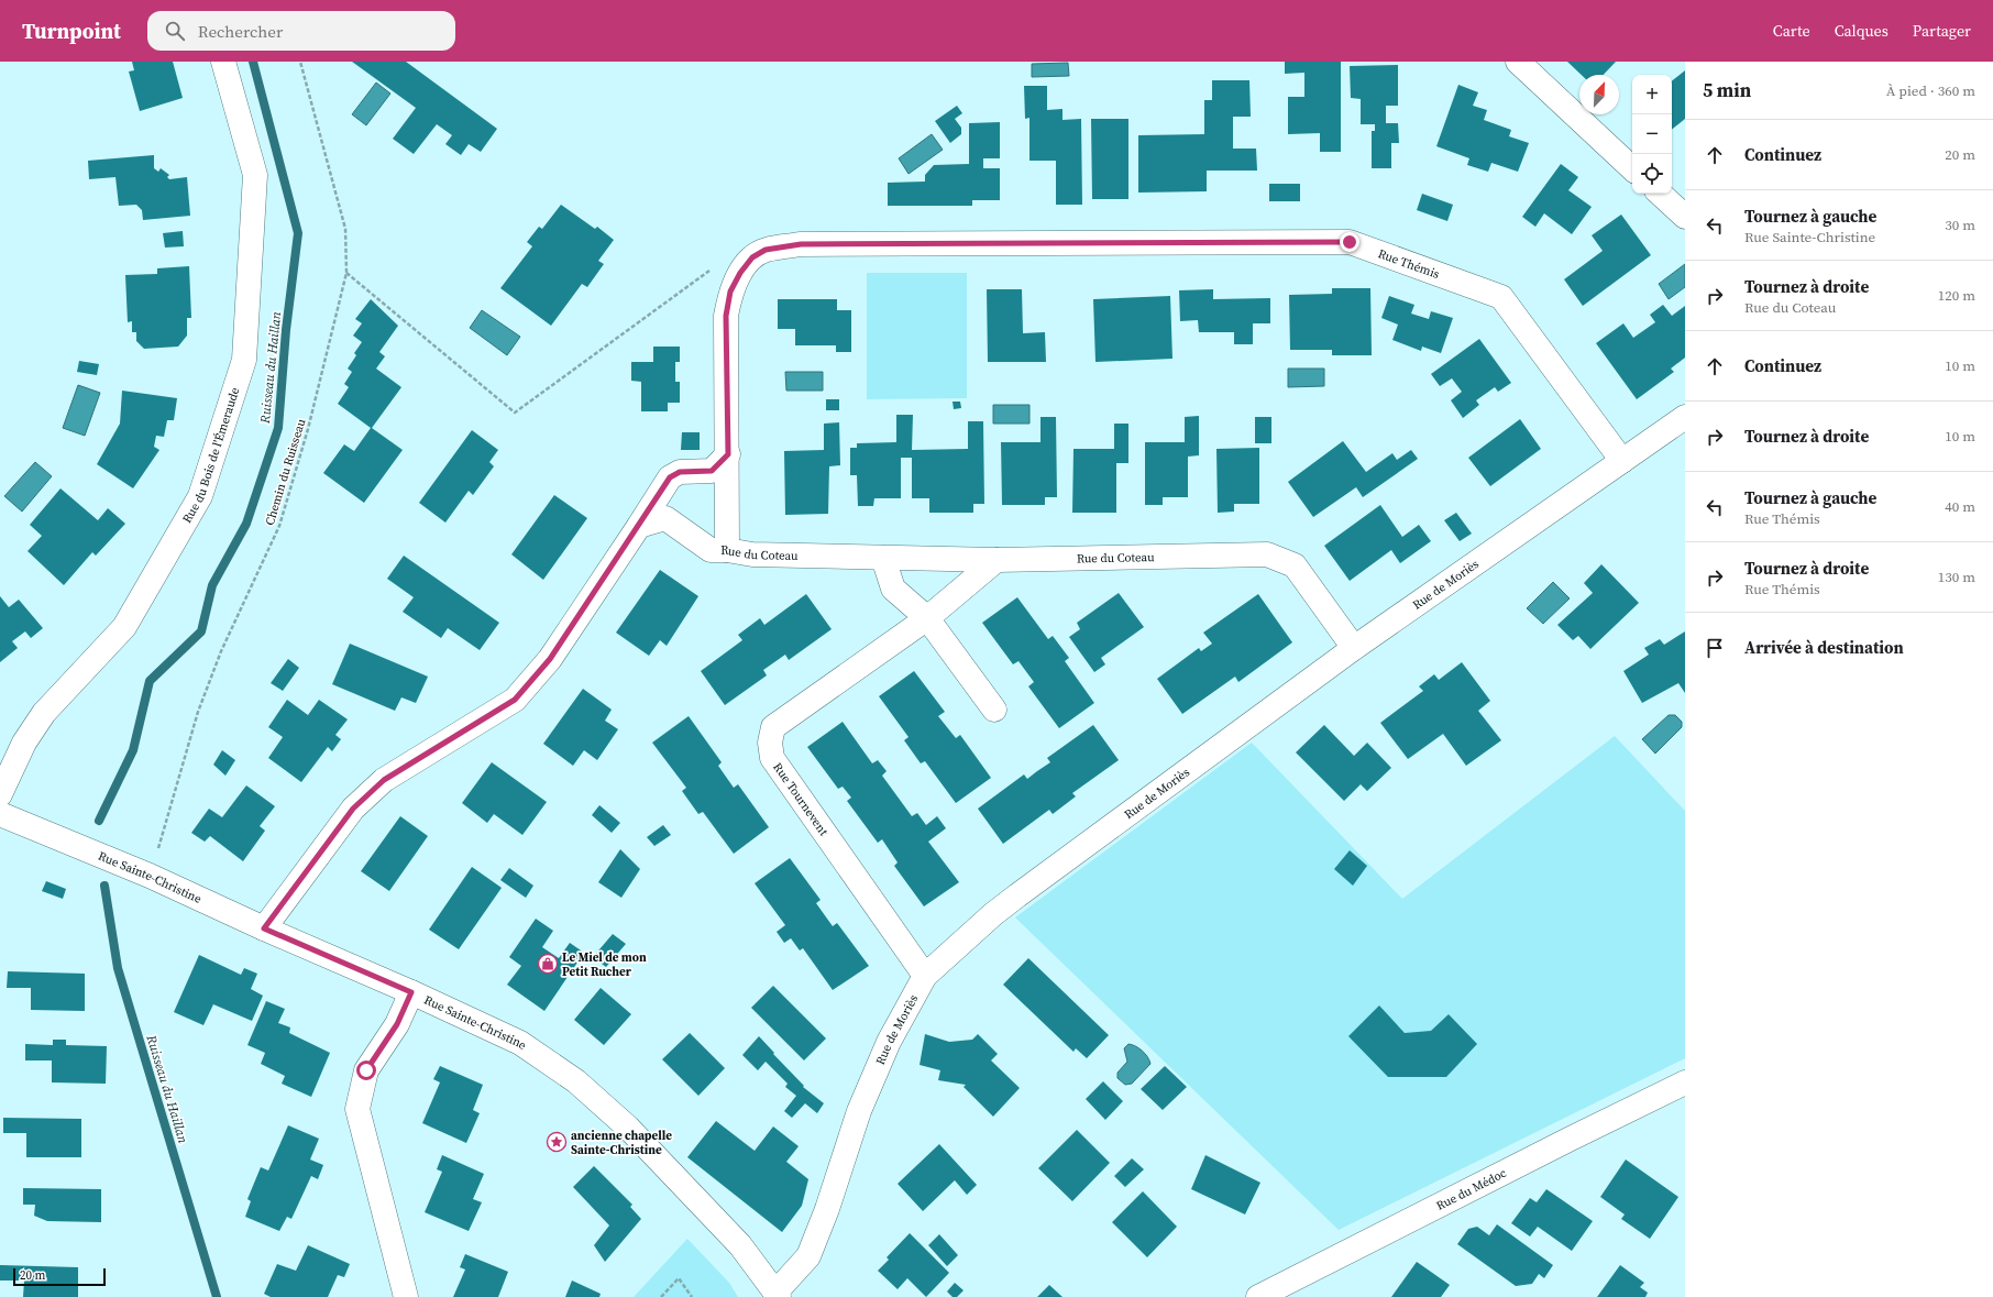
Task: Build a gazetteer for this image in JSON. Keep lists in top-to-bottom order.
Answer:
{
  "streets": {
    "street": [
      "Rue Thémis",
      "Rue du Bois de l'Émeraude",
      "Rue du Coteau",
      "Rue de Moriès",
      "Rue Tournevent",
      "Rue Sainte-Christine",
      "Rue du Médoc"
    ],
    "path": ["Chemin du Ruisseau"]
  },
  "crossings": [
    ["Rue Thémis", "Rue du Coteau"],
    ["Rue Thémis", "Rue de Moriès"],
    ["Chemin du Ruisseau", "Rue Sainte-Christine"],
    ["Rue du Coteau", "Rue de Moriès"],
    ["Rue du Coteau", "Rue Tournevent"],
    ["Rue de Moriès", "Rue Tournevent"],
    ["Rue de Moriès", "Rue Sainte-Christine"]
  ],
  "water": ["Ruisseau du Haillan"],
  "places": {
    "shop": ["Le Miel de mon Petit Rucher"],
    "place": ["ancienne chapelle Sainte-Christine"]
  },
  "scale_bar": "20 m",
  "north": "top right",
  "page": {
    "header": "Turnpoint",
    "search": "Rechercher",
    "nav": ["Carte", "Calques", "Partager"],
    "heading": ["5 min", "À pied · 360 m"],
    "map_buttons": ["+", "−"],
    "list": [
      ["Continuez", "20 m"],
      ["Tournez à gauche", "Rue Sainte-Christine", "30 m"],
      ["Tournez à droite", "Rue du Coteau", "120 m"],
      ["Continuez", "10 m"],
      ["Tournez à droite", "10 m"],
      ["Tournez à gauche", "Rue Thémis", "40 m"],
      ["Tournez à droite", "Rue Thémis", "130 m"],
      "Arrivée à destination"
    ],
    "scale": "20 m"
  }
}
